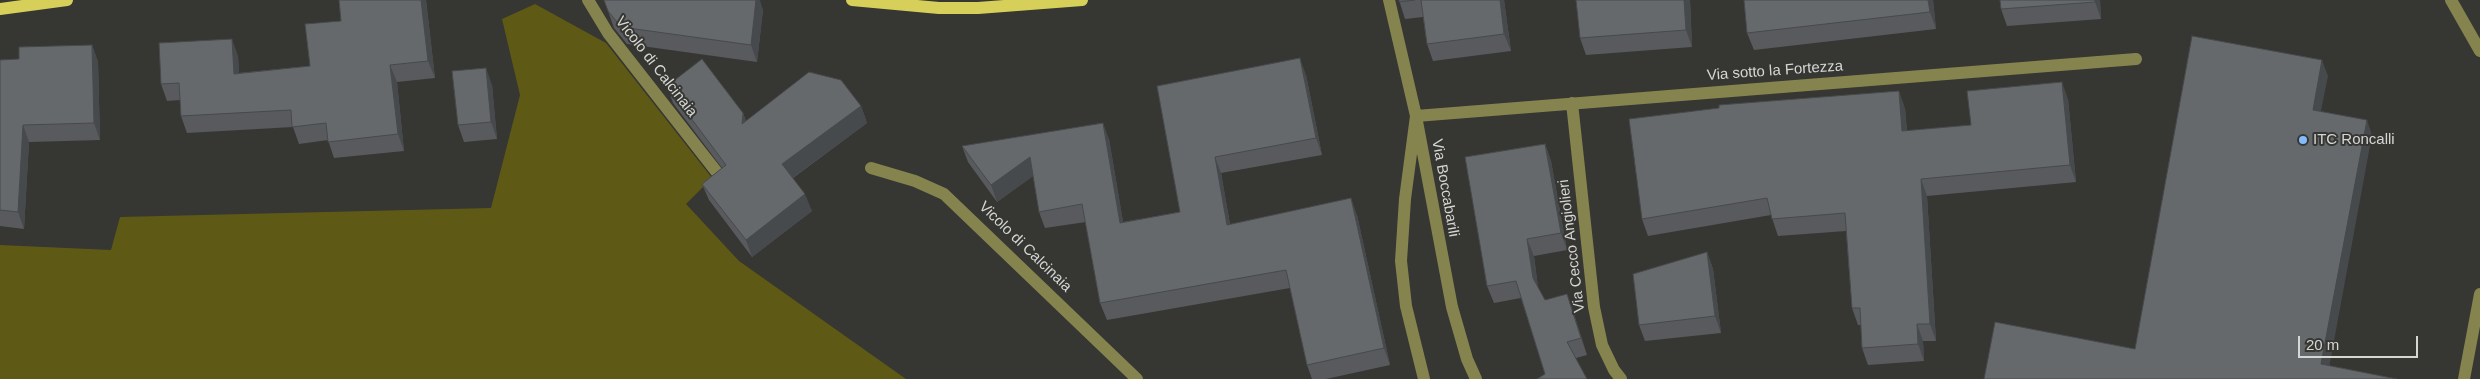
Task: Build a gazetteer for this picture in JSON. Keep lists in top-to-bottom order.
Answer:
{
  "streets": {
    "street": [
      "Vicolo di Calcinaia",
      "Via sotto la Fortezza",
      "Via Boccabarili",
      "Via Cecco Angiolieri"
    ]
  },
  "crossings": [
    ["Via sotto la Fortezza", "Via Boccabarili"],
    ["Via sotto la Fortezza", "Via Cecco Angiolieri"]
  ],
  "places": ["ITC Roncalli"],
  "scale_bar": "20 m"
}
